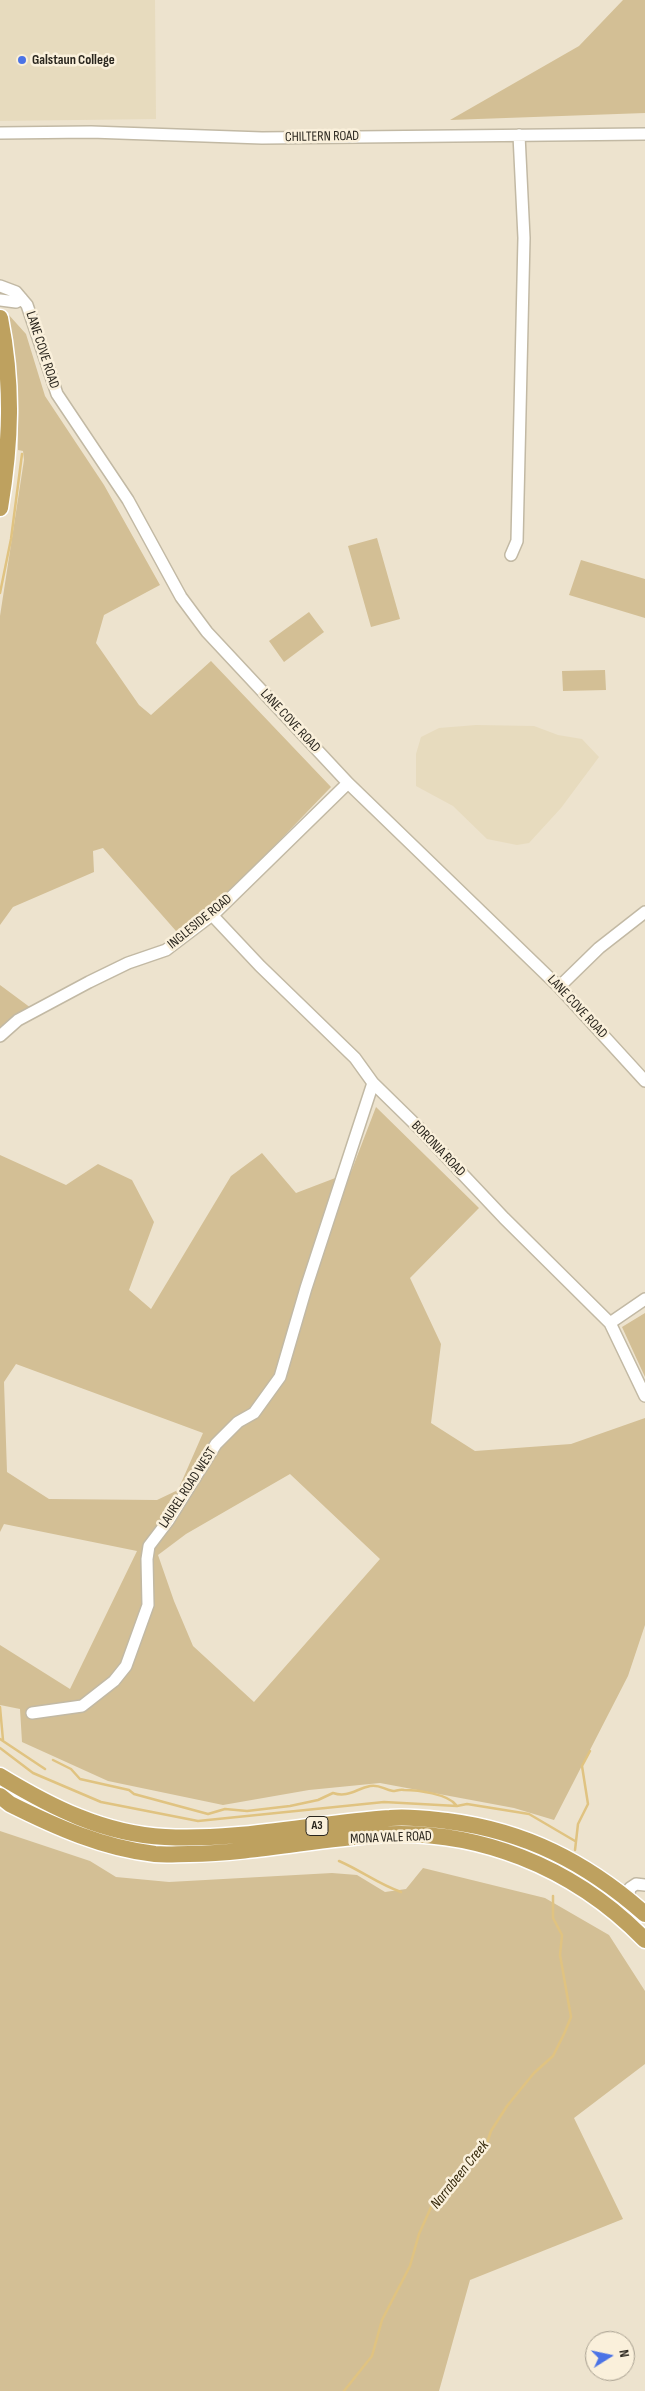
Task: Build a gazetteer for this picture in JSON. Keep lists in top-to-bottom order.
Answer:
{
  "streets": {
    "highway": ["A3", "MONA VALE ROAD"],
    "street": [
      "CHILTERN ROAD",
      "LANE COVE ROAD",
      "INGLESIDE ROAD",
      "BORONIA ROAD",
      "LAUREL ROAD WEST"
    ]
  },
  "crossings": [
    ["LANE COVE ROAD", "INGLESIDE ROAD"],
    ["INGLESIDE ROAD", "BORONIA ROAD"],
    ["BORONIA ROAD", "LAUREL ROAD WEST"]
  ],
  "water": ["Narrabeen Creek"],
  "places": ["Galstaun College"],
  "north": "right"
}
